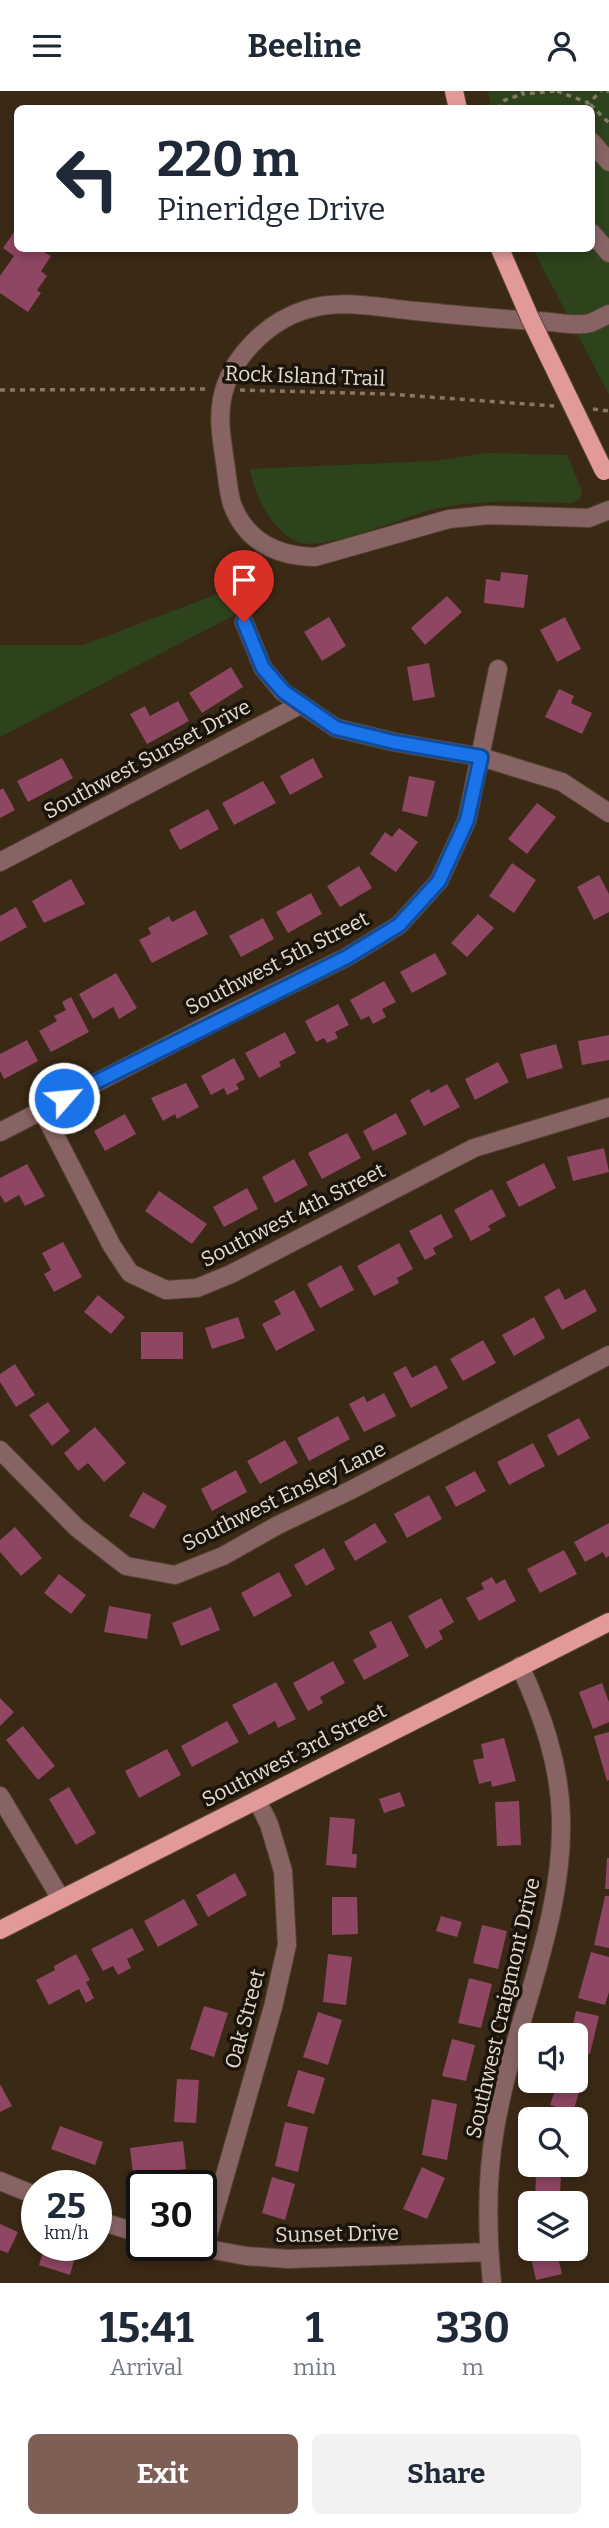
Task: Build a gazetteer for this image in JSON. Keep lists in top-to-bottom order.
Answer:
{
  "streets": {
    "main road": ["Southwest 3rd Street"],
    "street": [
      "Southwest Sunset Drive",
      "Southwest 5th Street",
      "Southwest 4th Street",
      "Southwest Ensley Lane",
      "Southwest Craigmont Drive",
      "Oak Street",
      "Sunset Drive"
    ],
    "path": ["Rock Island Trail"]
  },
  "crossings": [
    ["Southwest 5th Street", "Southwest 4th Street"],
    ["Southwest 3rd Street", "Southwest Craigmont Drive"],
    ["Southwest 3rd Street", "Oak Street"],
    ["Southwest Craigmont Drive", "Sunset Drive"]
  ],
  "page": {
    "header": "Beeline",
    "turn": ["220 m", "Pineridge Drive"],
    "speed": "25 km/h",
    "limit": "30",
    "eta": [
      "15:41",
      "Arrival",
      "1",
      "min",
      "330",
      "m"
    ],
    "buttons": ["Exit", "Share"]
  }
}
